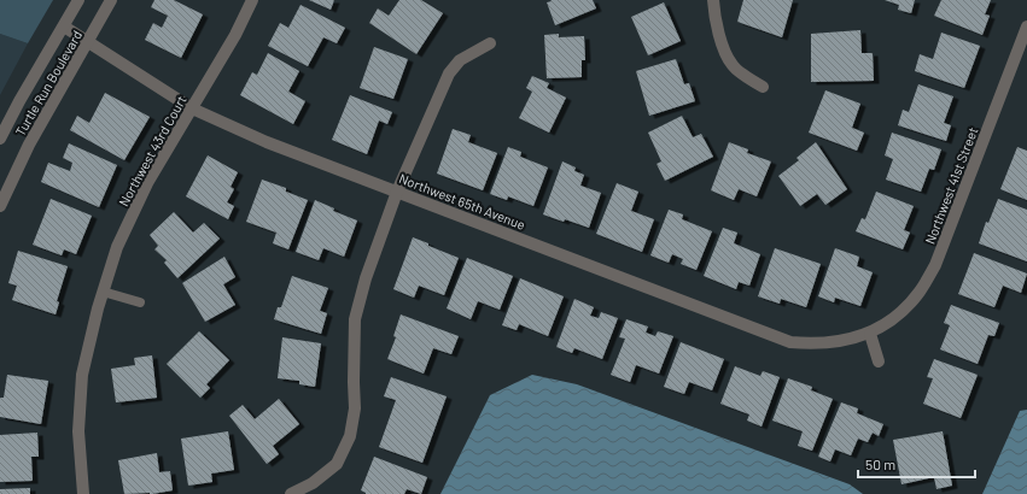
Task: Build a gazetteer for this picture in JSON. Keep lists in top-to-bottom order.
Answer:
{
  "streets": {
    "street": [
      "Turtle Run Boulevard",
      "Northwest 43rd Court",
      "Northwest 41st Street",
      "Northwest 65th Avenue"
    ]
  },
  "crossings": [
    ["Turtle Run Boulevard", "Northwest 65th Avenue"],
    ["Northwest 43rd Court", "Northwest 65th Avenue"],
    ["Northwest 41st Street", "Northwest 65th Avenue"]
  ],
  "scale_bar": "50 m"
}
